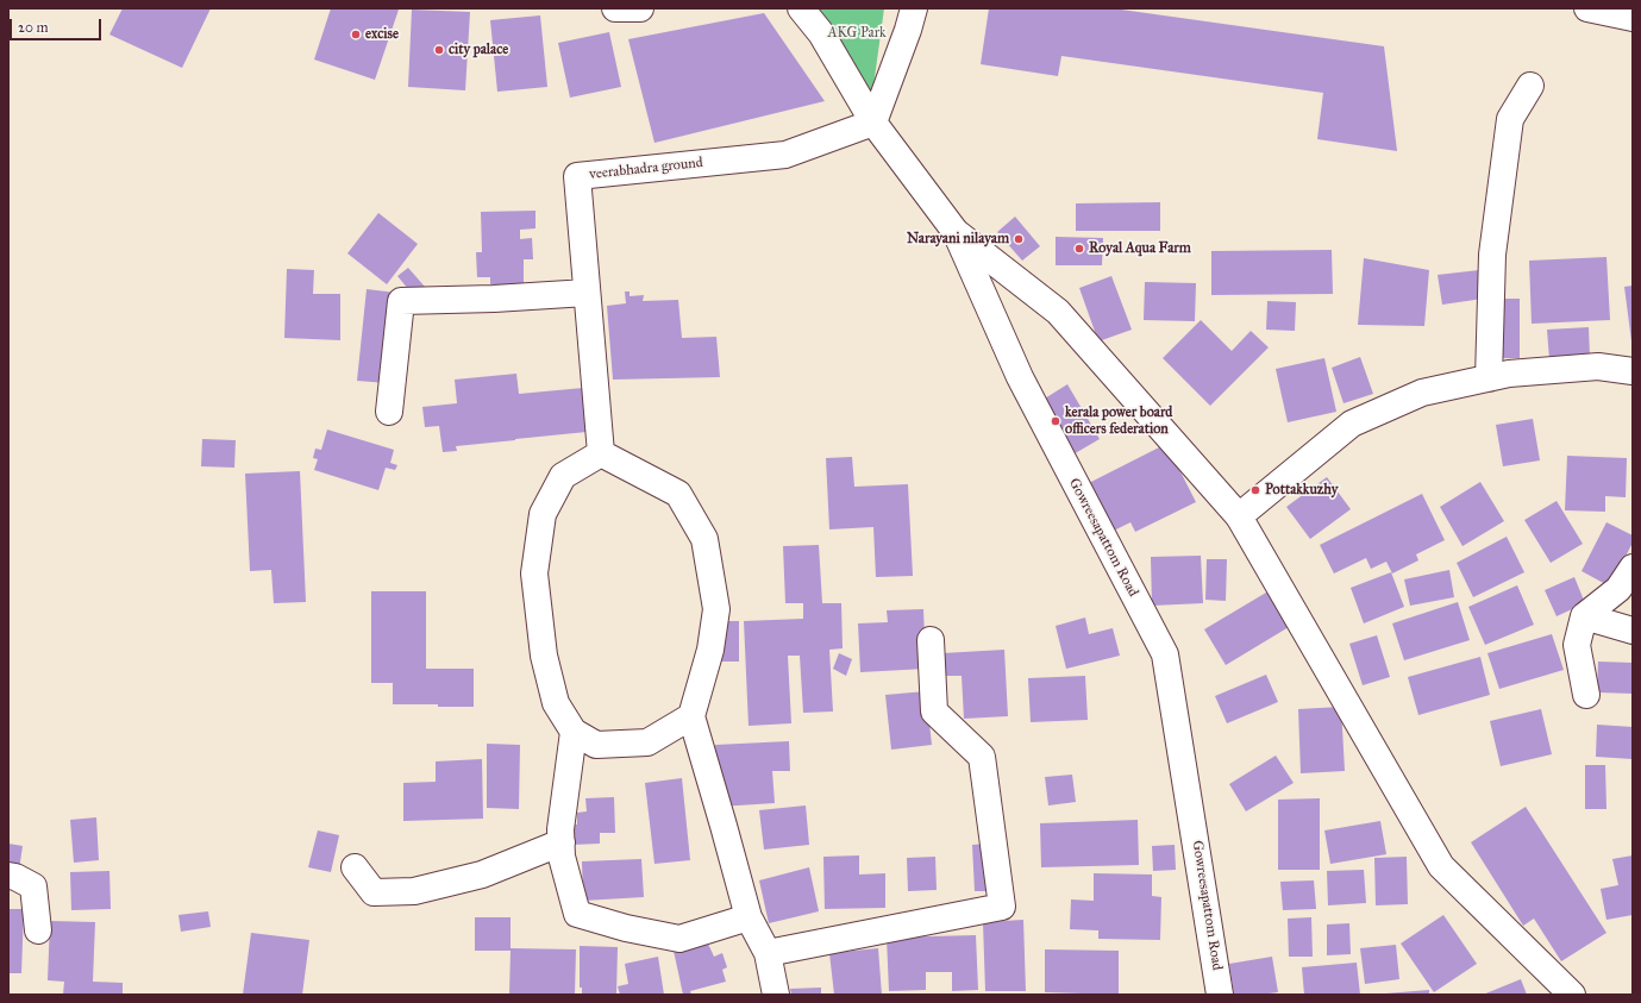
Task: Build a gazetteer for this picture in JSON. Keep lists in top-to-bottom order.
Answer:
{
  "streets": {
    "street": ["veerabhadra ground", "Gowreesapattom Road"]
  },
  "crossings": [
    ["veerabhadra ground", "Gowreesapattom Road"]
  ],
  "parks": ["AKG Park"],
  "places": [
    "excise",
    "city palace",
    "Narayani nilayam",
    "Royal Aqua Farm",
    "kerala power board officers federation",
    "Pottakkuzhy"
  ],
  "scale_bar": "20 m"
}
